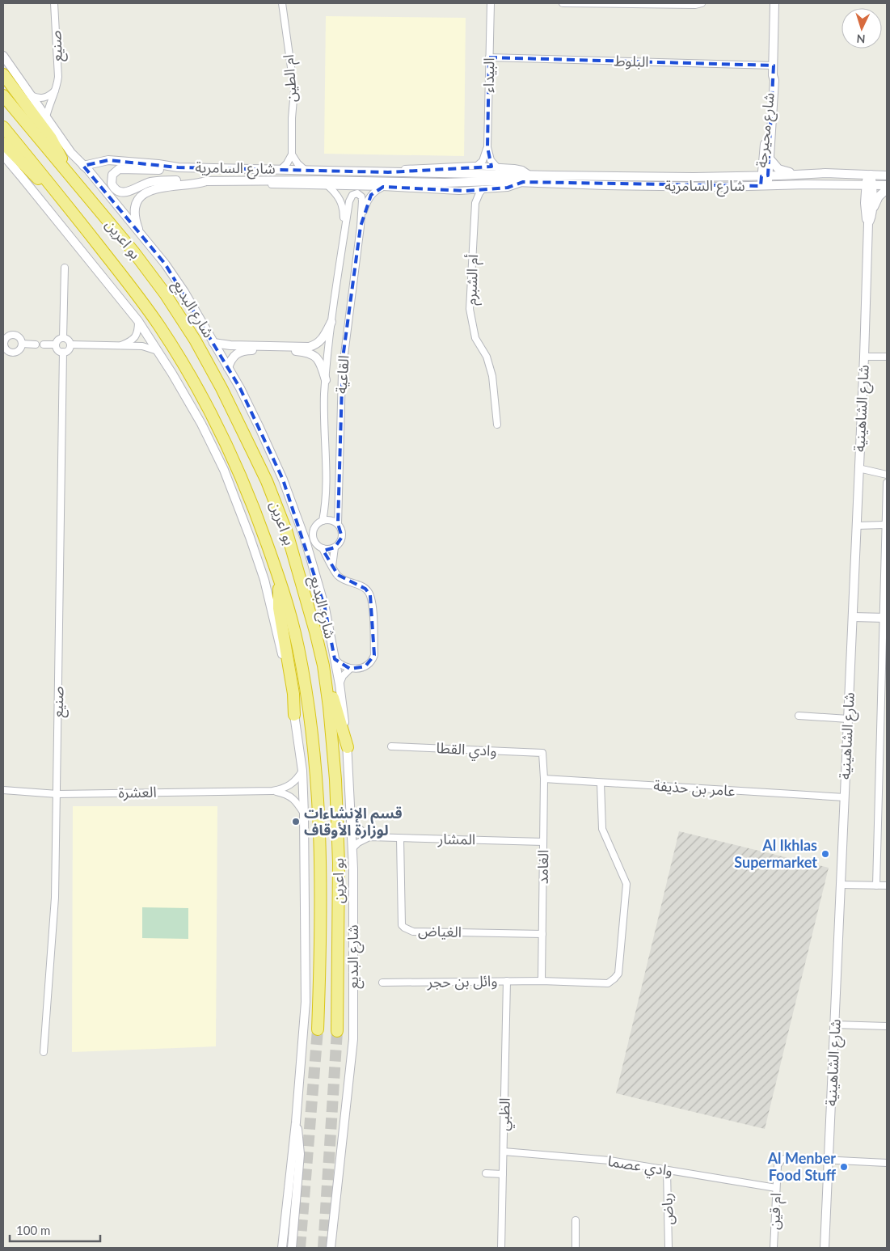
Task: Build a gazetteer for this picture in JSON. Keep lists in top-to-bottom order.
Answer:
{
  "streets": {
    "highway": ["بو اعرين"],
    "street": [
      "صنيع",
      "البلوط",
      "البيداء",
      "ام الطين",
      "شارع محيرجة",
      "شارع السامرية",
      "أم الشبرم",
      "شارع البديع",
      "القاعية",
      "شارع الشاهينية",
      "وادي القطا",
      "عامر بن حذيفة",
      "العشرة",
      "المشار",
      "الغامد",
      "الغياض",
      "وائل بن حجر",
      "الظبي",
      "وادي عصما",
      "رباض",
      "ام قين"
    ]
  },
  "crossings": [
    ["صنيع", "شارع البديع"],
    ["صنيع", "العشرة"],
    ["البلوط", "البيداء"],
    ["البلوط", "شارع محيرجة"],
    ["البيداء", "شارع السامرية"],
    ["شارع محيرجة", "شارع السامرية"],
    ["شارع السامرية", "أم الشبرم"],
    ["شارع السامرية", "شارع البديع"],
    ["شارع السامرية", "القاعية"],
    ["شارع السامرية", "شارع الشاهينية"],
    ["شارع الشاهينية", "عامر بن حذيفة"],
    ["شارع الشاهينية", "ام قين"],
    ["وادي القطا", "الغامد"],
    ["عامر بن حذيفة", "الغامد"],
    ["عامر بن حذيفة", "وائل بن حجر"],
    ["المشار", "الغامد"],
    ["المشار", "الغياض"],
    ["الغامد", "الغياض"],
    ["الغامد", "وائل بن حجر"],
    ["وائل بن حجر", "الظبي"],
    ["الظبي", "وادي عصما"],
    ["وادي عصما", "رباض"],
    ["وادي عصما", "ام قين"]
  ],
  "places": ["قسم الإنشاءات لوزارة الأوقاف", "Al Ikhlas Supermarket", "Al Menber Food Stuff"],
  "scale_bar": "100 m",
  "north": "bottom"
}
